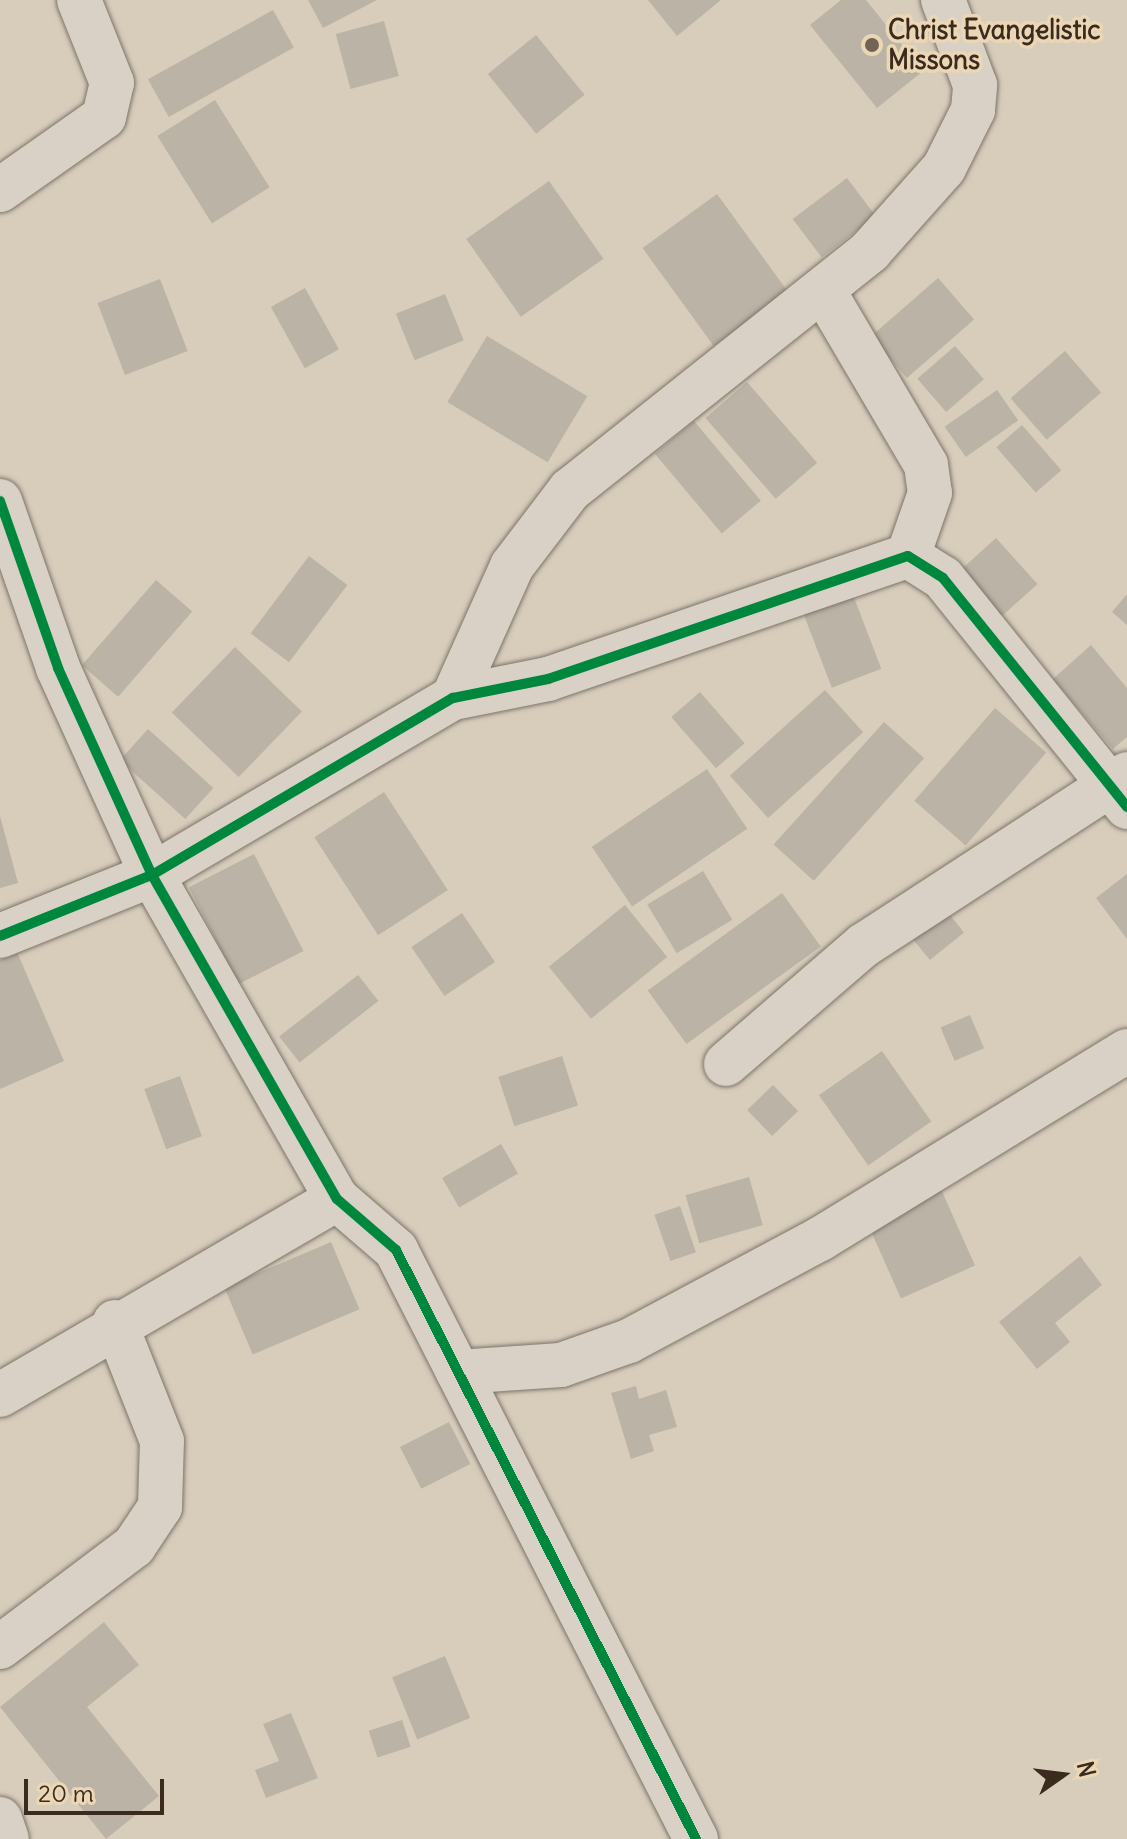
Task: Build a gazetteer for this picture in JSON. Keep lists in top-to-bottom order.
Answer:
{
  "places": ["Christ Evangelistic Missons"],
  "scale_bar": "20 m",
  "north": "right"
}
